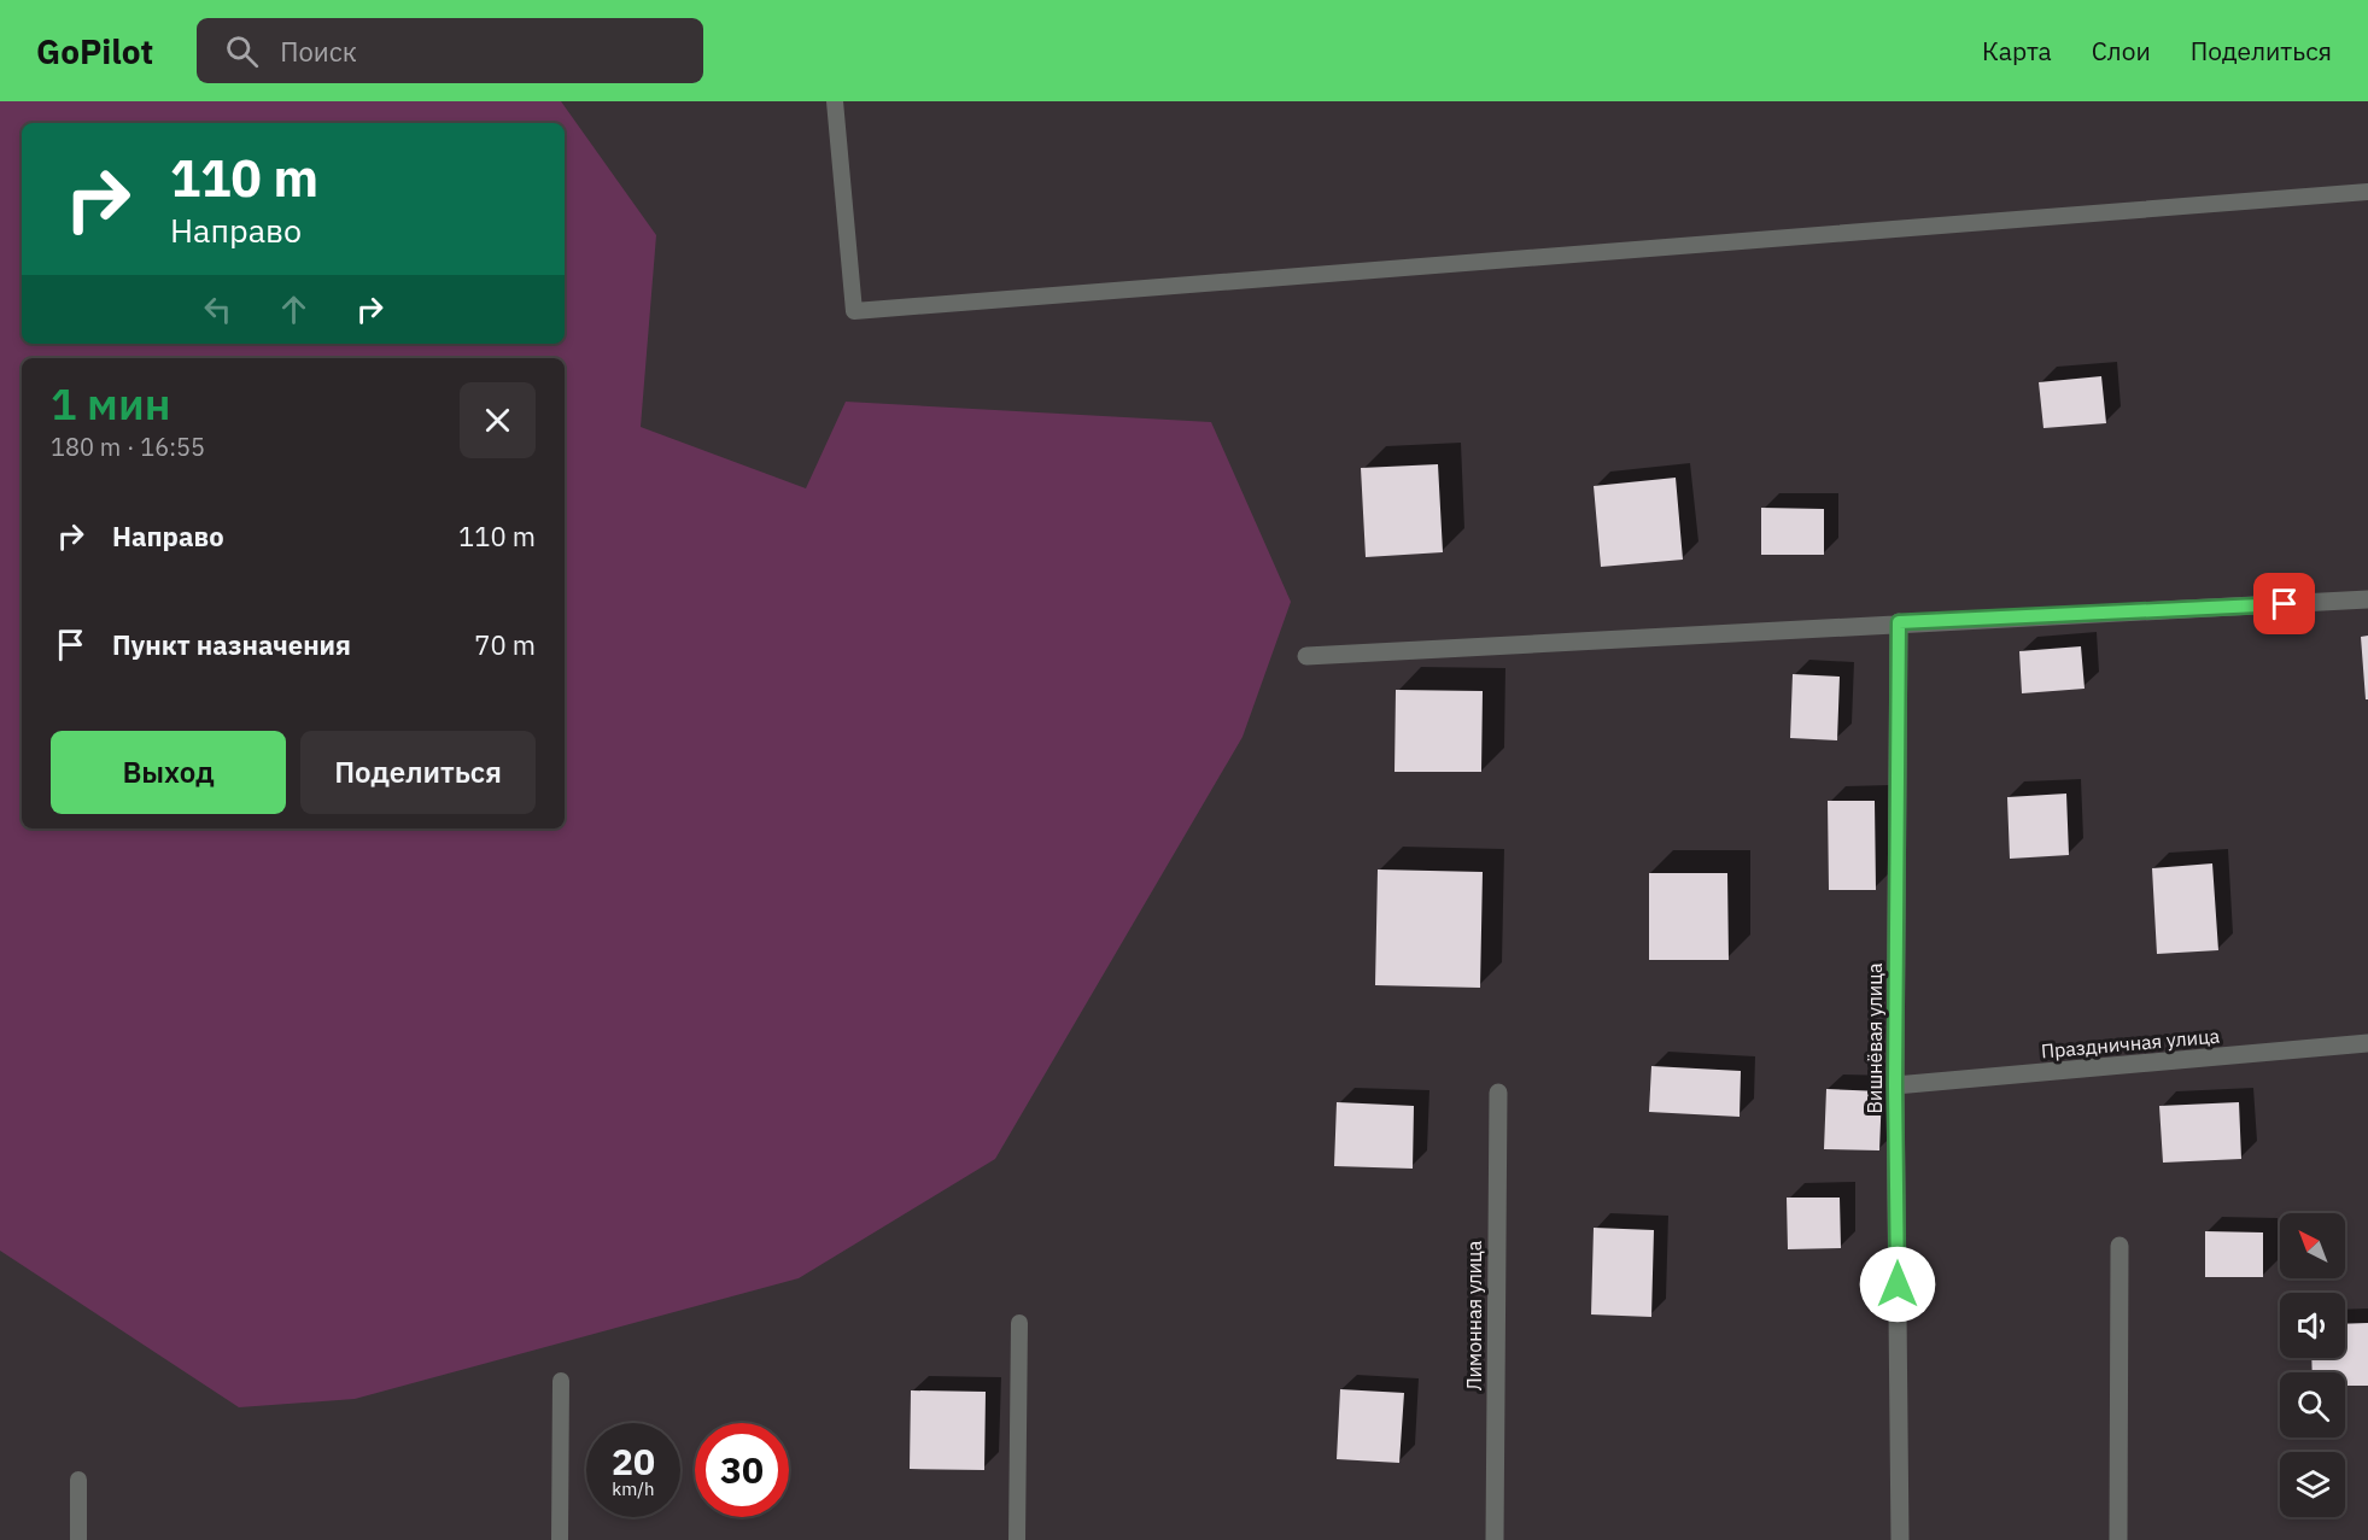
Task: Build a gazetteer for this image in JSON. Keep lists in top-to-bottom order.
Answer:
{
  "streets": {
    "street": ["Вишнёвая улица", "Праздничная улица", "Лимонная улица"]
  },
  "crossings": [
    ["Вишнёвая улица", "Праздничная улица"]
  ],
  "north": "top left",
  "page": {
    "header": "GoPilot",
    "search": "Поиск",
    "nav": ["Карта", "Слои", "Поделиться"],
    "turn": ["110 m", "Направо"],
    "heading": ["1 мин", "180 m · 16:55"],
    "list": [
      {
        "name": "Направо",
        "value": "110 m"
      },
      {
        "name": "Пункт назначения",
        "value": "70 m"
      }
    ],
    "buttons": ["Выход", "Поделиться"],
    "speed": "20 km/h",
    "limit": "30"
  }
}
